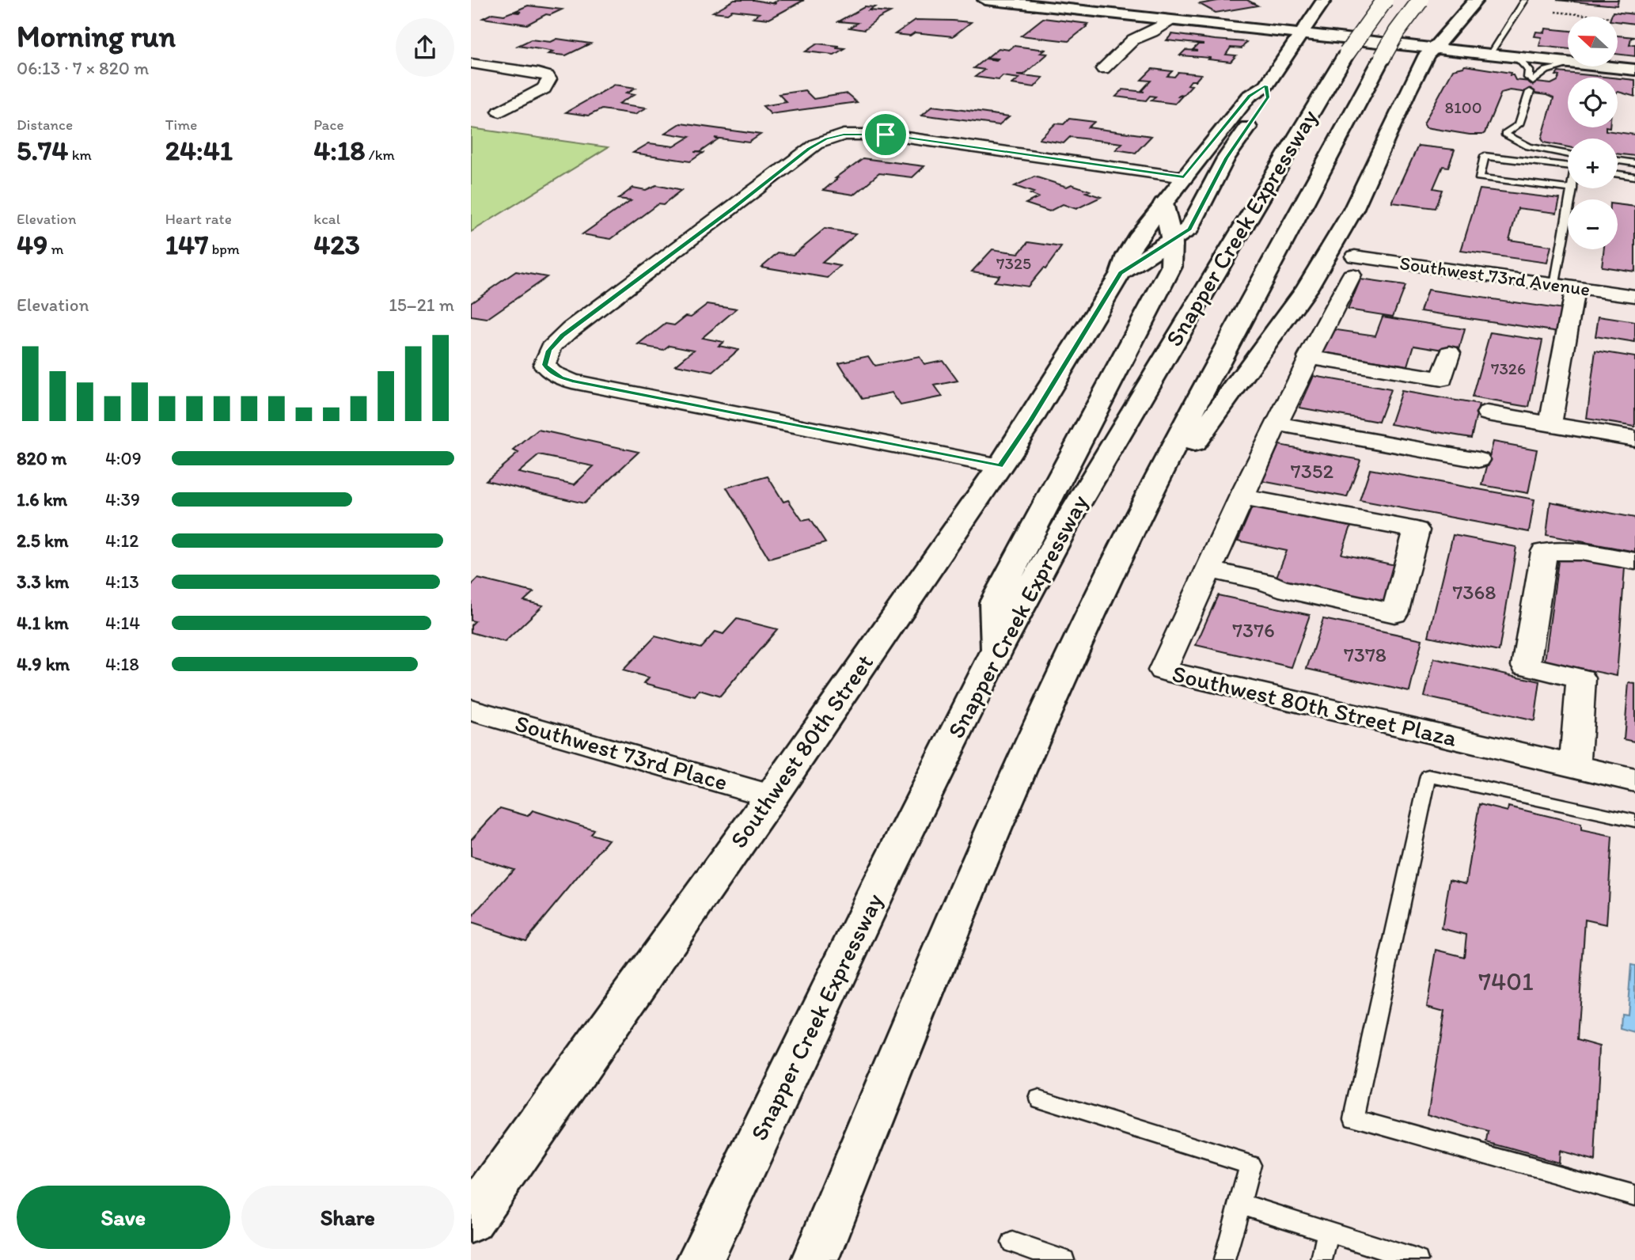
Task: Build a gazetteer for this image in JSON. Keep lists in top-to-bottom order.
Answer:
{
  "streets": {
    "main road": ["Snapper Creek Expressway", "Southwest 80th Street"],
    "street": ["Southwest 73rd Avenue", "Southwest 80th Street Plaza", "Southwest 73rd Place"]
  },
  "crossings": [
    ["Southwest 73rd Avenue", "Southwest 80th Street Plaza"],
    ["Southwest 80th Street", "Southwest 73rd Place"]
  ],
  "house_numbers": [
    "8100",
    "7325",
    "7326",
    "7352",
    "7368",
    "7376",
    "7378",
    "7401"
  ],
  "north": "left",
  "page": {
    "heading": ["Morning run", "06:13 · 7 × 820 m"],
    "map_buttons": ["+", "−"],
    "stats": [
      ["Distance", "5.74 km"],
      ["Time", "24:41"],
      ["Pace", "4:18 /km"],
      ["Elevation", "49 m"],
      ["Heart rate", "147 bpm"],
      ["kcal", "423"]
    ],
    "chart": ["Elevation", "15–21 m"],
    "list": [
      {
        "name": "820 m",
        "note": "4:09"
      },
      {
        "name": "1.6 km",
        "note": "4:39"
      },
      {
        "name": "2.5 km",
        "note": "4:12"
      },
      {
        "name": "3.3 km",
        "note": "4:13"
      },
      {
        "name": "4.1 km",
        "note": "4:14"
      },
      {
        "name": "4.9 km",
        "note": "4:18"
      }
    ],
    "buttons": ["Save", "Share"]
  }
}
